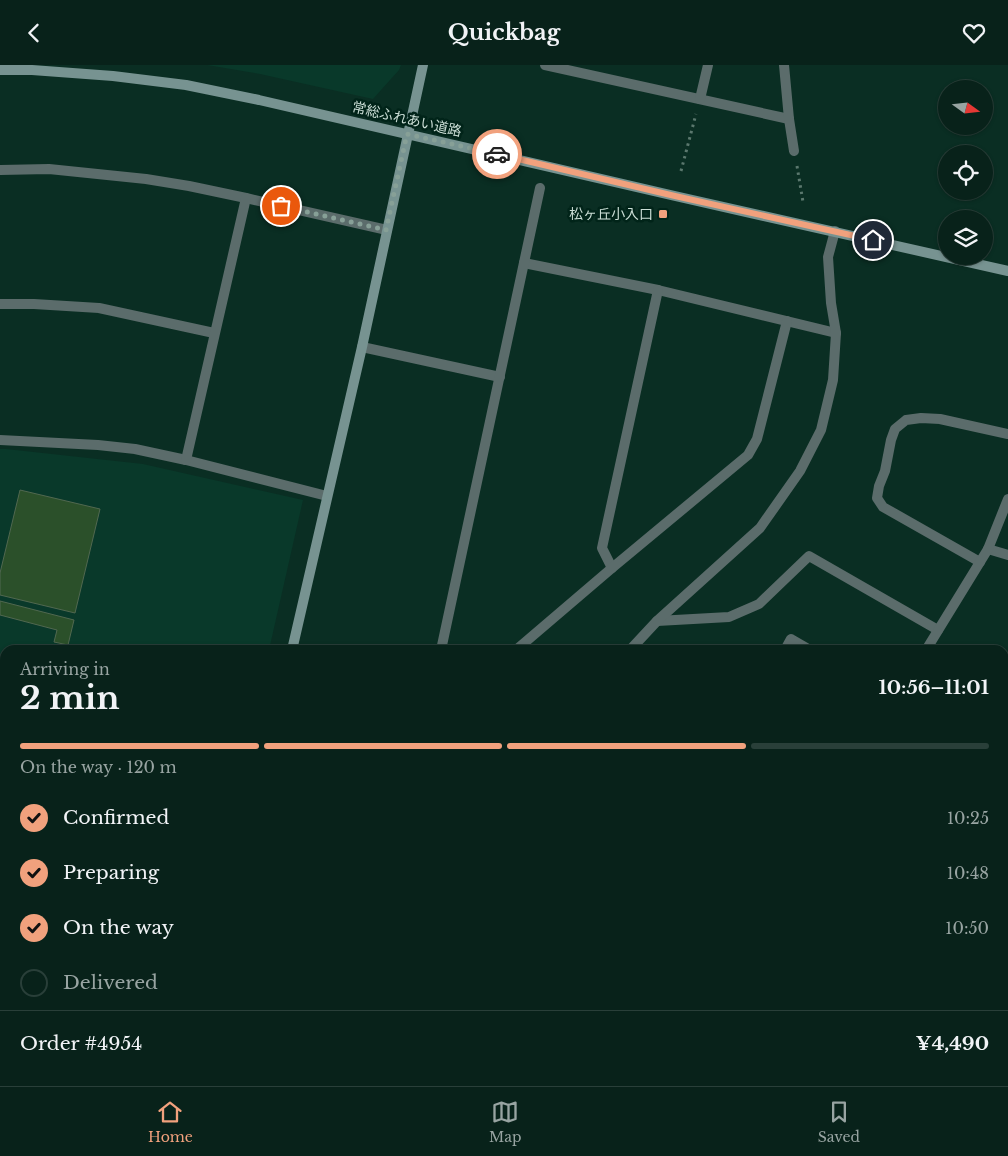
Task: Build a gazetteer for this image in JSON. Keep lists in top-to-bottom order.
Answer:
{
  "streets": {
    "street": ["常総ふれあい道路"]
  },
  "places": {
    "transit": ["松ヶ丘小入口"]
  },
  "north": "right",
  "page": {
    "header": "Quickbag",
    "heading": ["2 min", "Arriving in", "10:56–11:01"],
    "panel": ["Order #4954", "¥4,490"],
    "bar": "On the way · 120 m",
    "list": [
      ["Confirmed", "10:25"],
      ["Preparing", "10:48"],
      ["On the way", "10:50"],
      "Delivered"
    ],
    "tabs": ["Home", "Map", "Saved"]
  }
}
